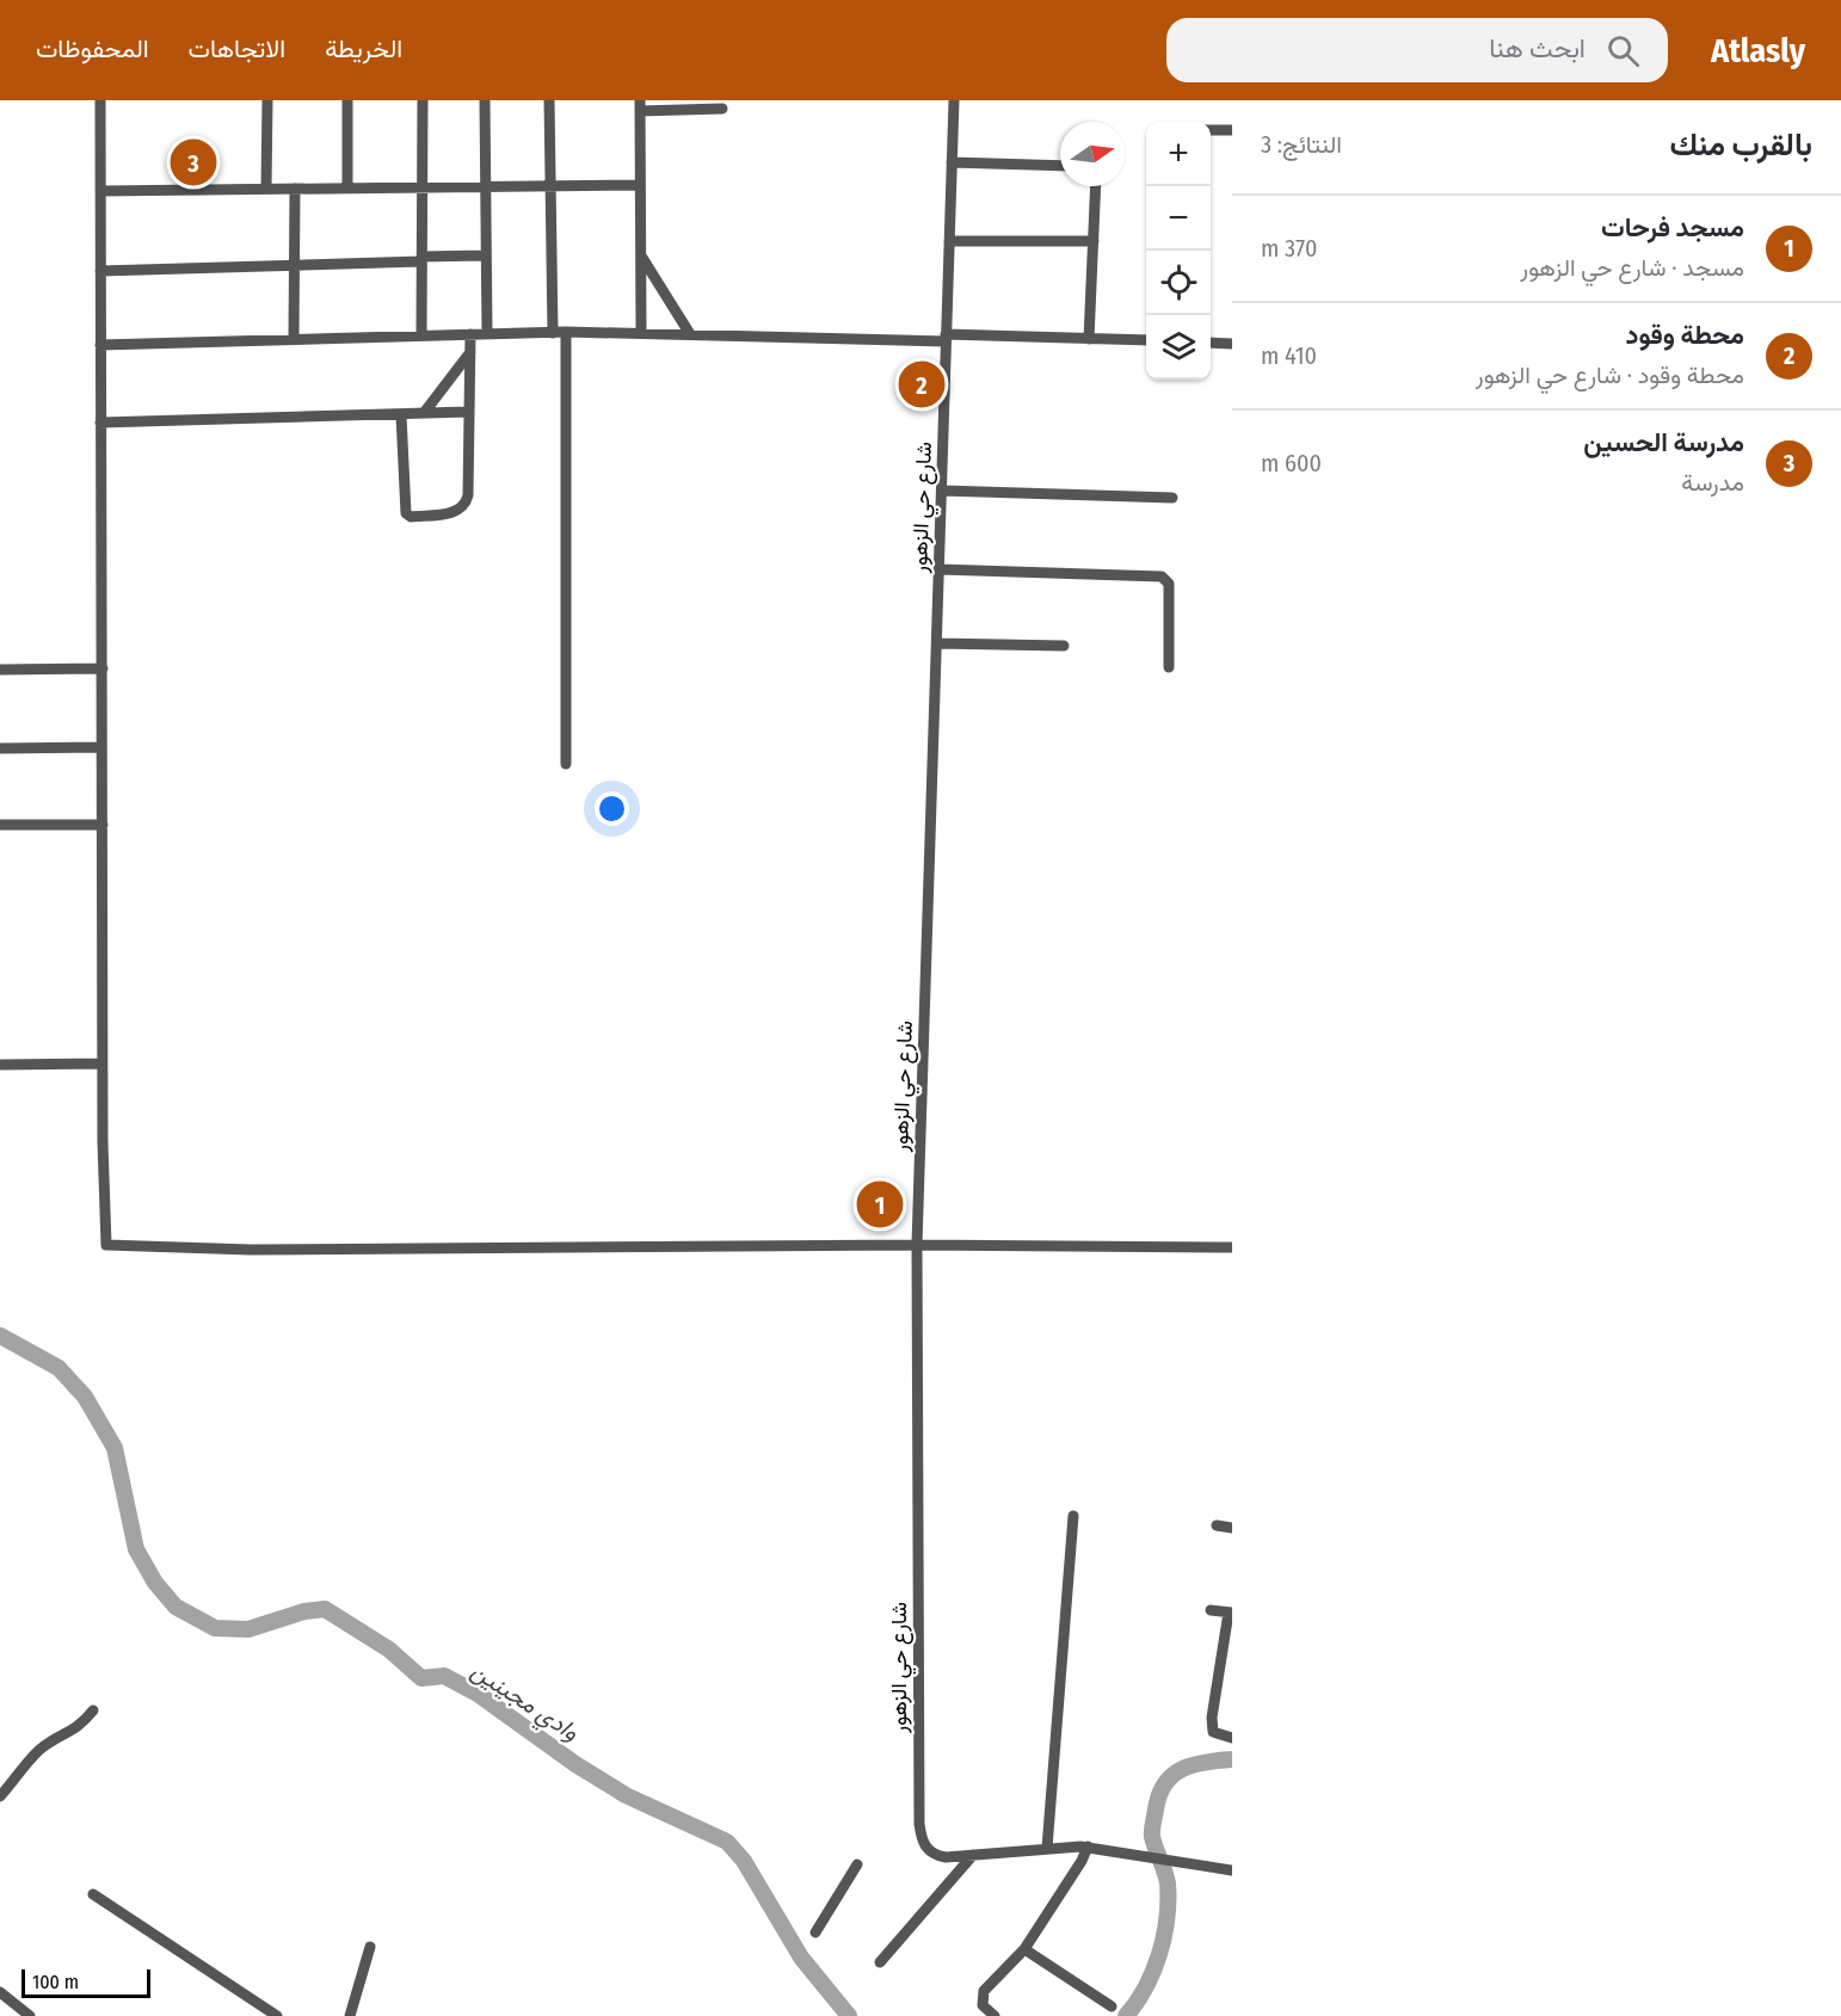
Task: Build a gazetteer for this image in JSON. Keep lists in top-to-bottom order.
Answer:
{
  "streets": {
    "street": ["شارع حي الزهور"]
  },
  "water": ["وادي مجينين"],
  "scale_bar": "100 m",
  "north": "right",
  "page": {
    "header": "Atlasly",
    "search": "ابحث هنا",
    "nav": ["الخريطة", "الاتجاهات", "المحفوظات"],
    "heading": ["بالقرب منك", "النتائج: 3"],
    "map_buttons": ["+", "−"],
    "pins": ["3", "2", "1"],
    "list": [
      {
        "mark": "1",
        "name": "مسجد فرحات",
        "note": "مسجد · شارع حي الزهور",
        "value": "370 m"
      },
      {
        "mark": "2",
        "name": "محطة وقود",
        "note": "محطة وقود · شارع حي الزهور",
        "value": "410 m"
      },
      {
        "mark": "3",
        "name": "مدرسة الحسين",
        "note": "مدرسة",
        "value": "600 m"
      }
    ],
    "scale": "100 m"
  }
}
